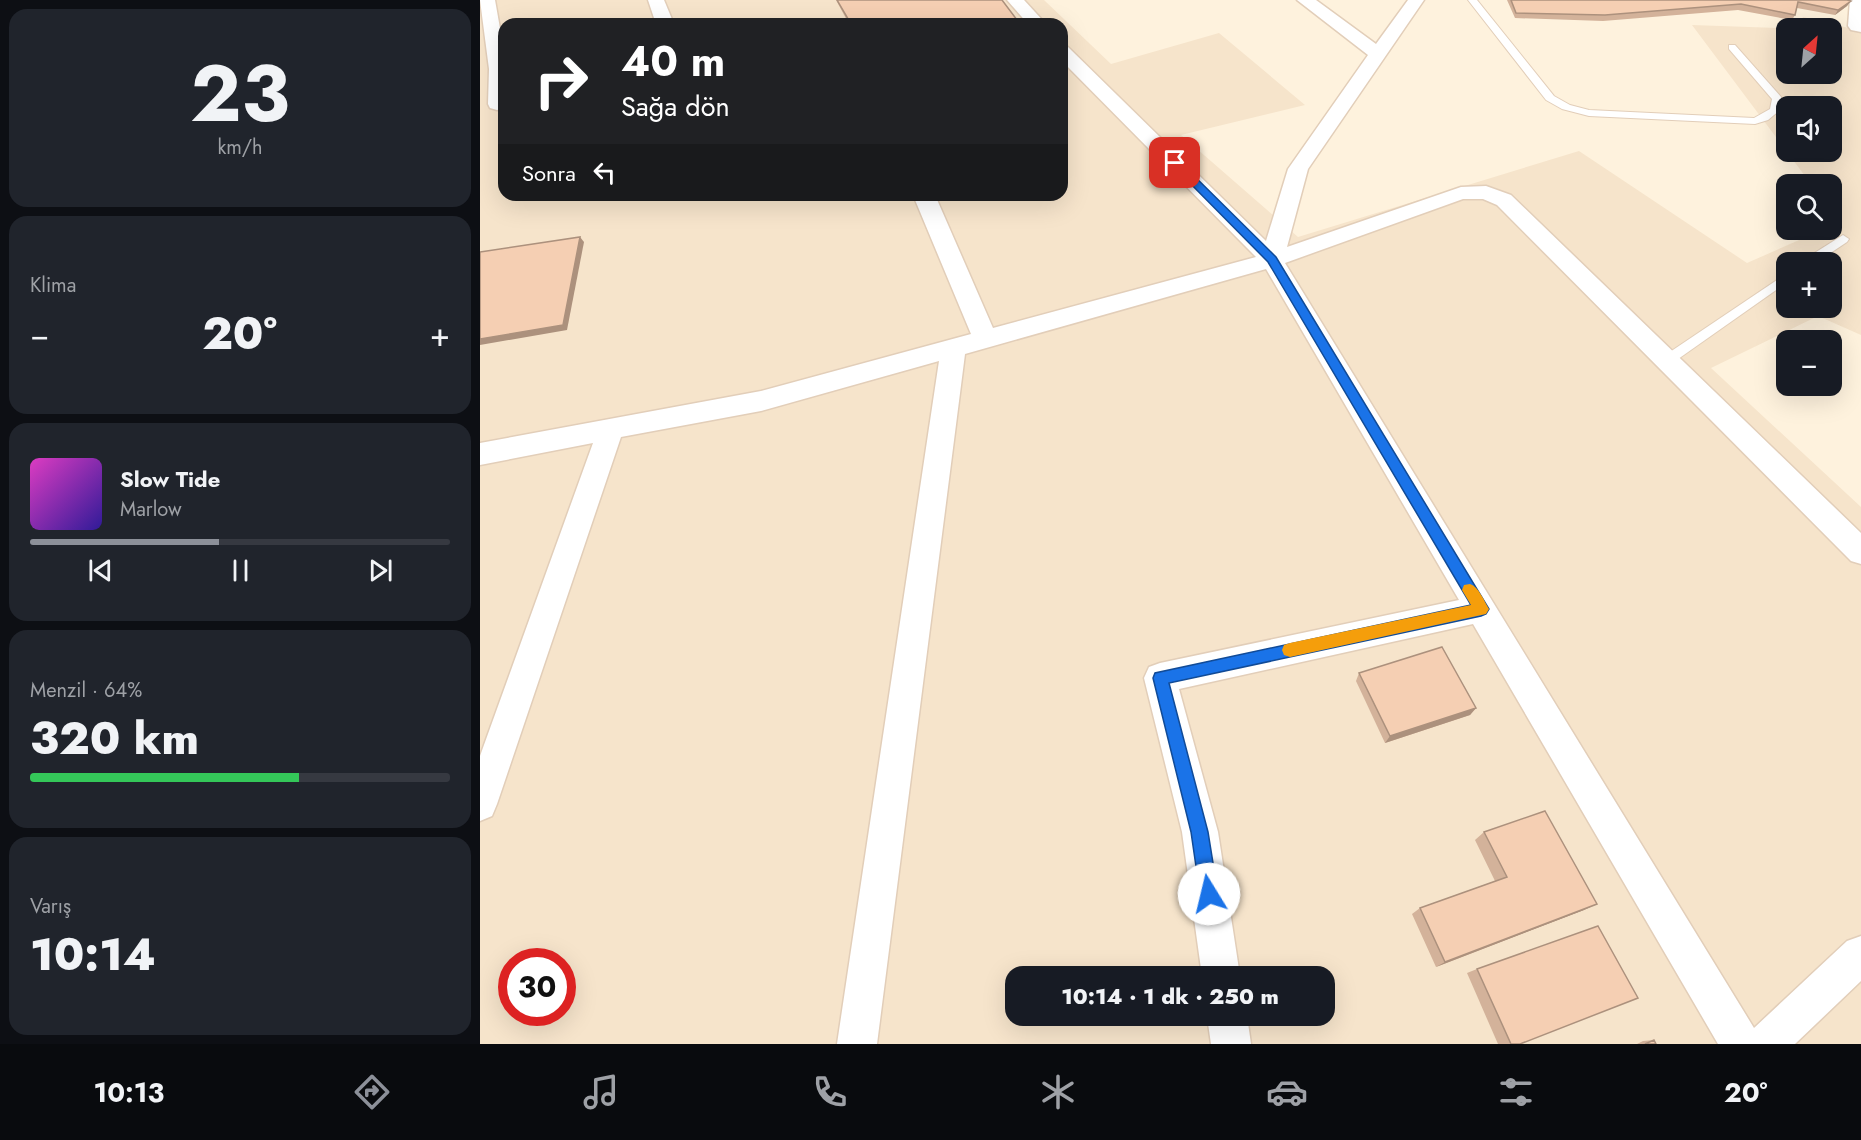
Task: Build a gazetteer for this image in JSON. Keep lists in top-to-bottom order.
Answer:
{
  "north": "top right",
  "page": {
    "tile": [
      ["23", "km/h"],
      "Klima",
      ["Menzil · 64%", "320 km"],
      ["Varış", "10:14"]
    ],
    "map_buttons": ["+", "−"],
    "turn": ["40 m", "Sağa dön"],
    "then": "Sonra",
    "heat": ["−", "20°", "+"],
    "song": ["Slow Tide", "Marlow"],
    "limit": "30",
    "trip": "10:14 · 1 dk · 250 m",
    "tabs": ["10:13", "20°"]
  }
}
